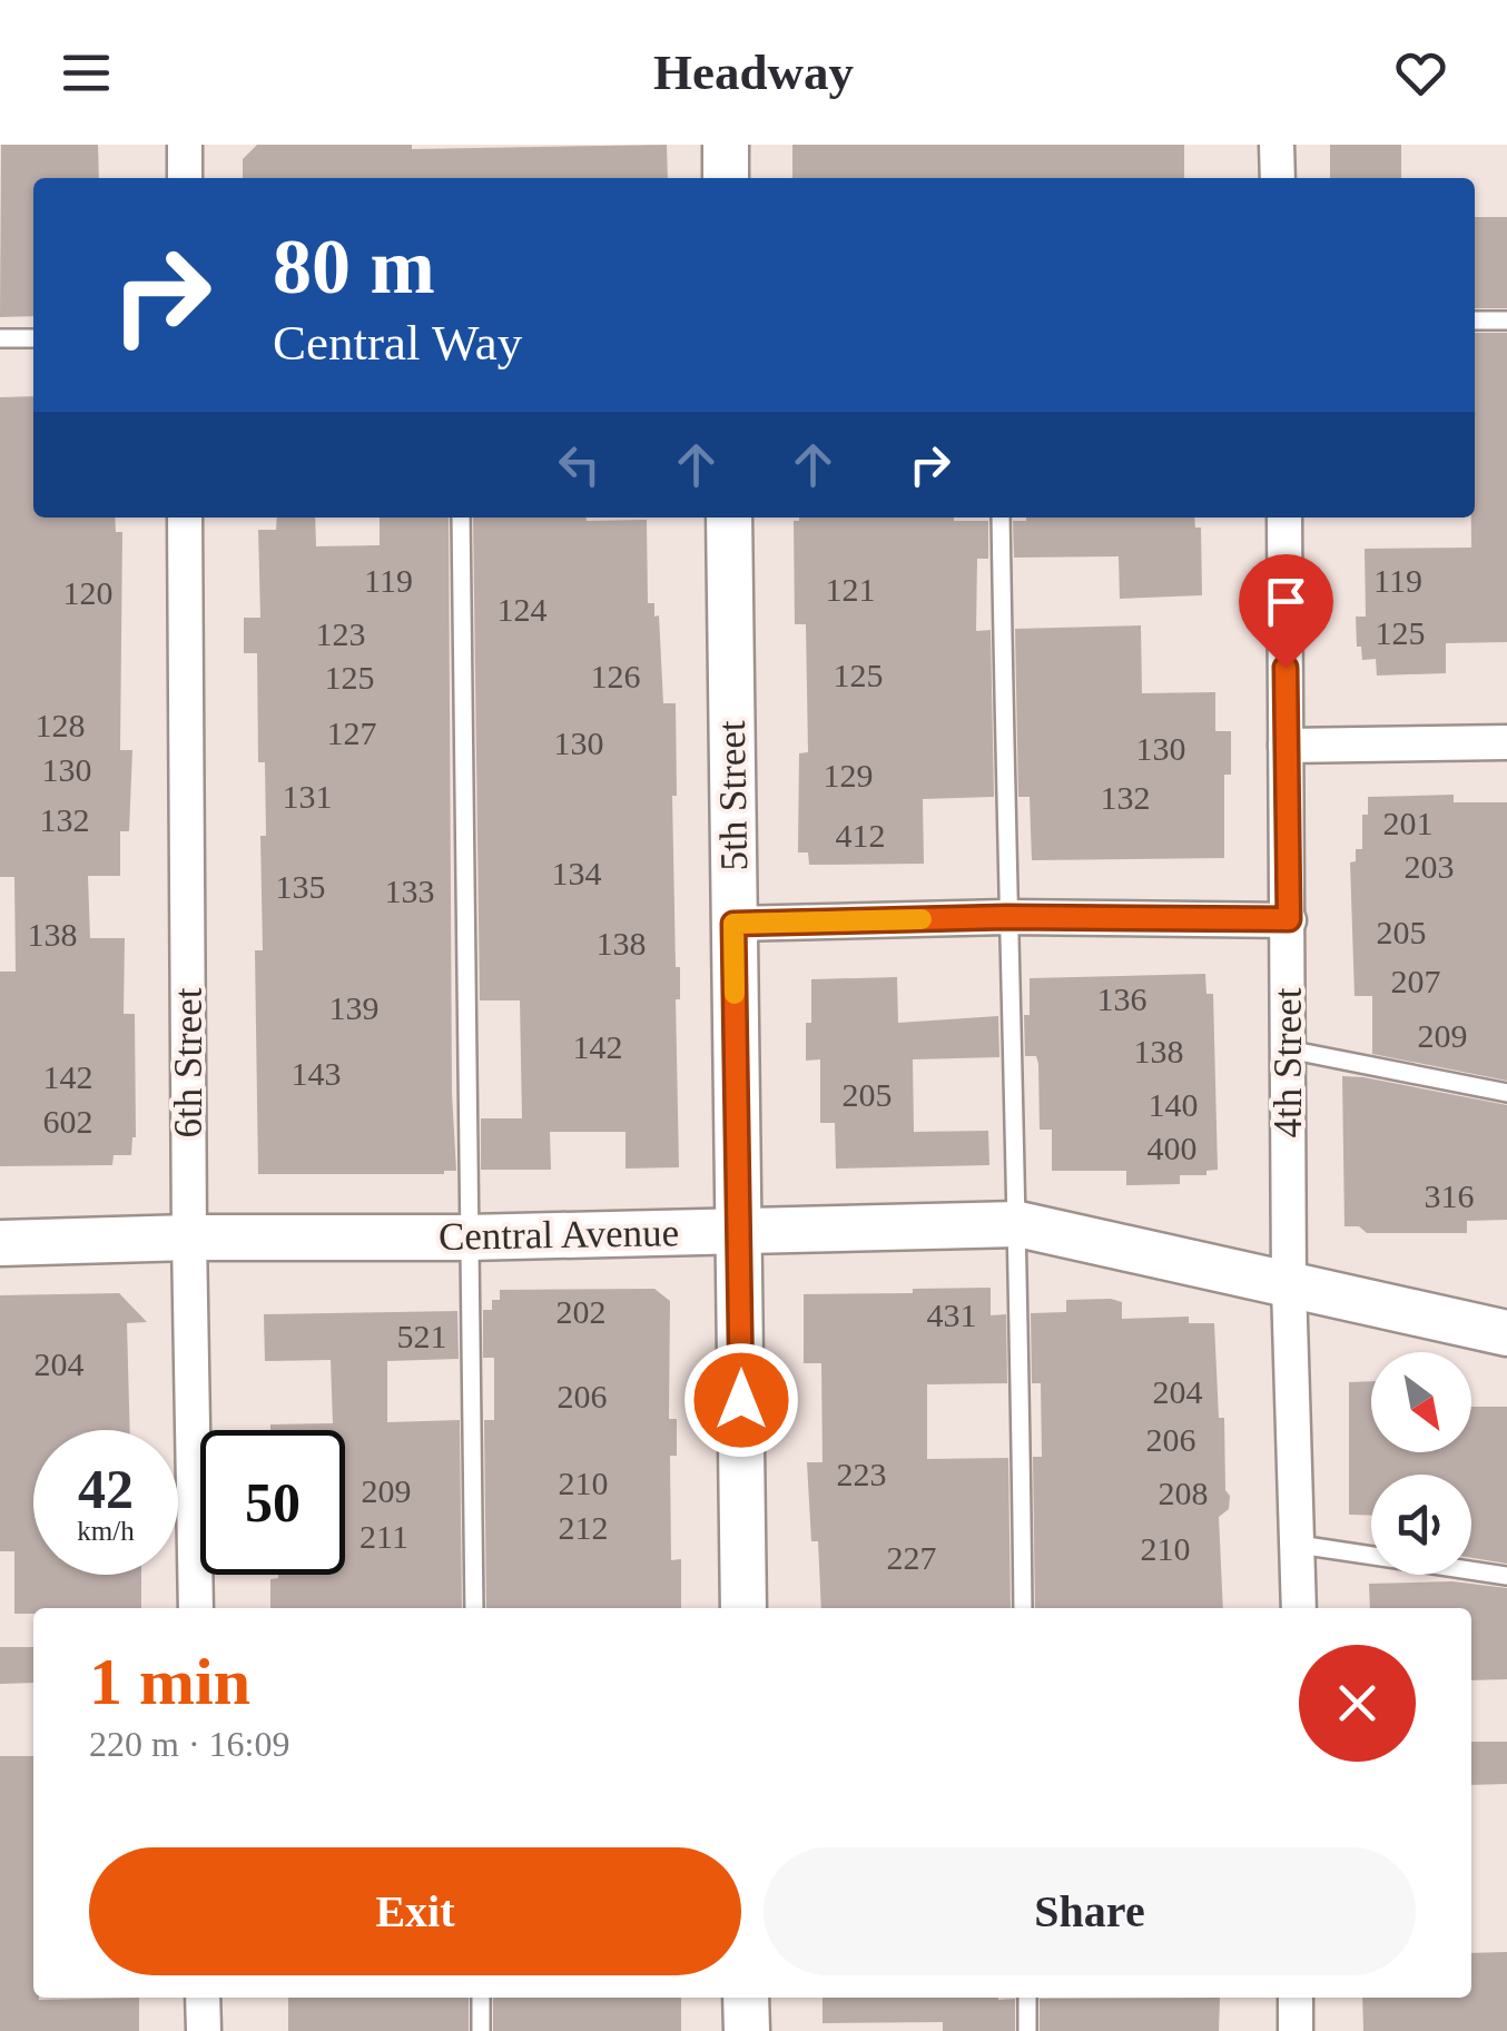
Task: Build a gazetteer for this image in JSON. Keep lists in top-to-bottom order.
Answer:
{
  "streets": {
    "street": [
      "5th Street",
      "6th Street",
      "4th Street",
      "Central Avenue"
    ]
  },
  "crossings": [
    ["5th Street", "Central Avenue"],
    ["6th Street", "Central Avenue"],
    ["4th Street", "Central Avenue"]
  ],
  "house_numbers": [
    "119",
    "119",
    "121",
    "120",
    "124",
    "125",
    "123",
    "125",
    "126",
    "125",
    "128",
    "127",
    "130",
    "130",
    "130",
    "129",
    "131",
    "132",
    "132",
    "201",
    "412",
    "203",
    "134",
    "135",
    "133",
    "205",
    "138",
    "138",
    "207",
    "136",
    "139",
    "209",
    "142",
    "138",
    "143",
    "142",
    "205",
    "140",
    "602",
    "400",
    "316",
    "202",
    "431",
    "521",
    "204",
    "204",
    "206",
    "206",
    "223",
    "210",
    "209",
    "208",
    "212",
    "211",
    "210",
    "227"
  ],
  "north": "bottom right",
  "page": {
    "header": "Headway",
    "turn": ["80 m", "Central Way"],
    "speed": "42 km/h",
    "limit": "50",
    "heading": ["1 min", "220 m · 16:09"],
    "buttons": ["Exit", "Share"]
  }
}
